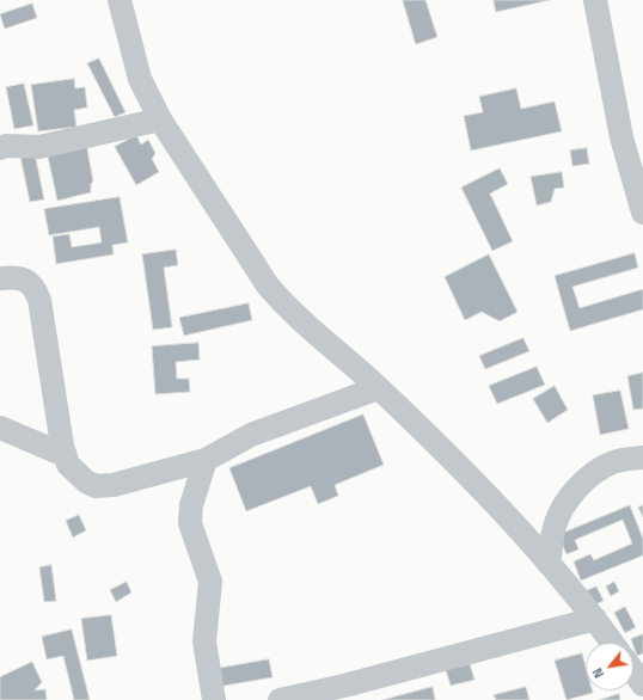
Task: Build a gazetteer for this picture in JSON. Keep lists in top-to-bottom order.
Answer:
{
  "north": "bottom left"
}
